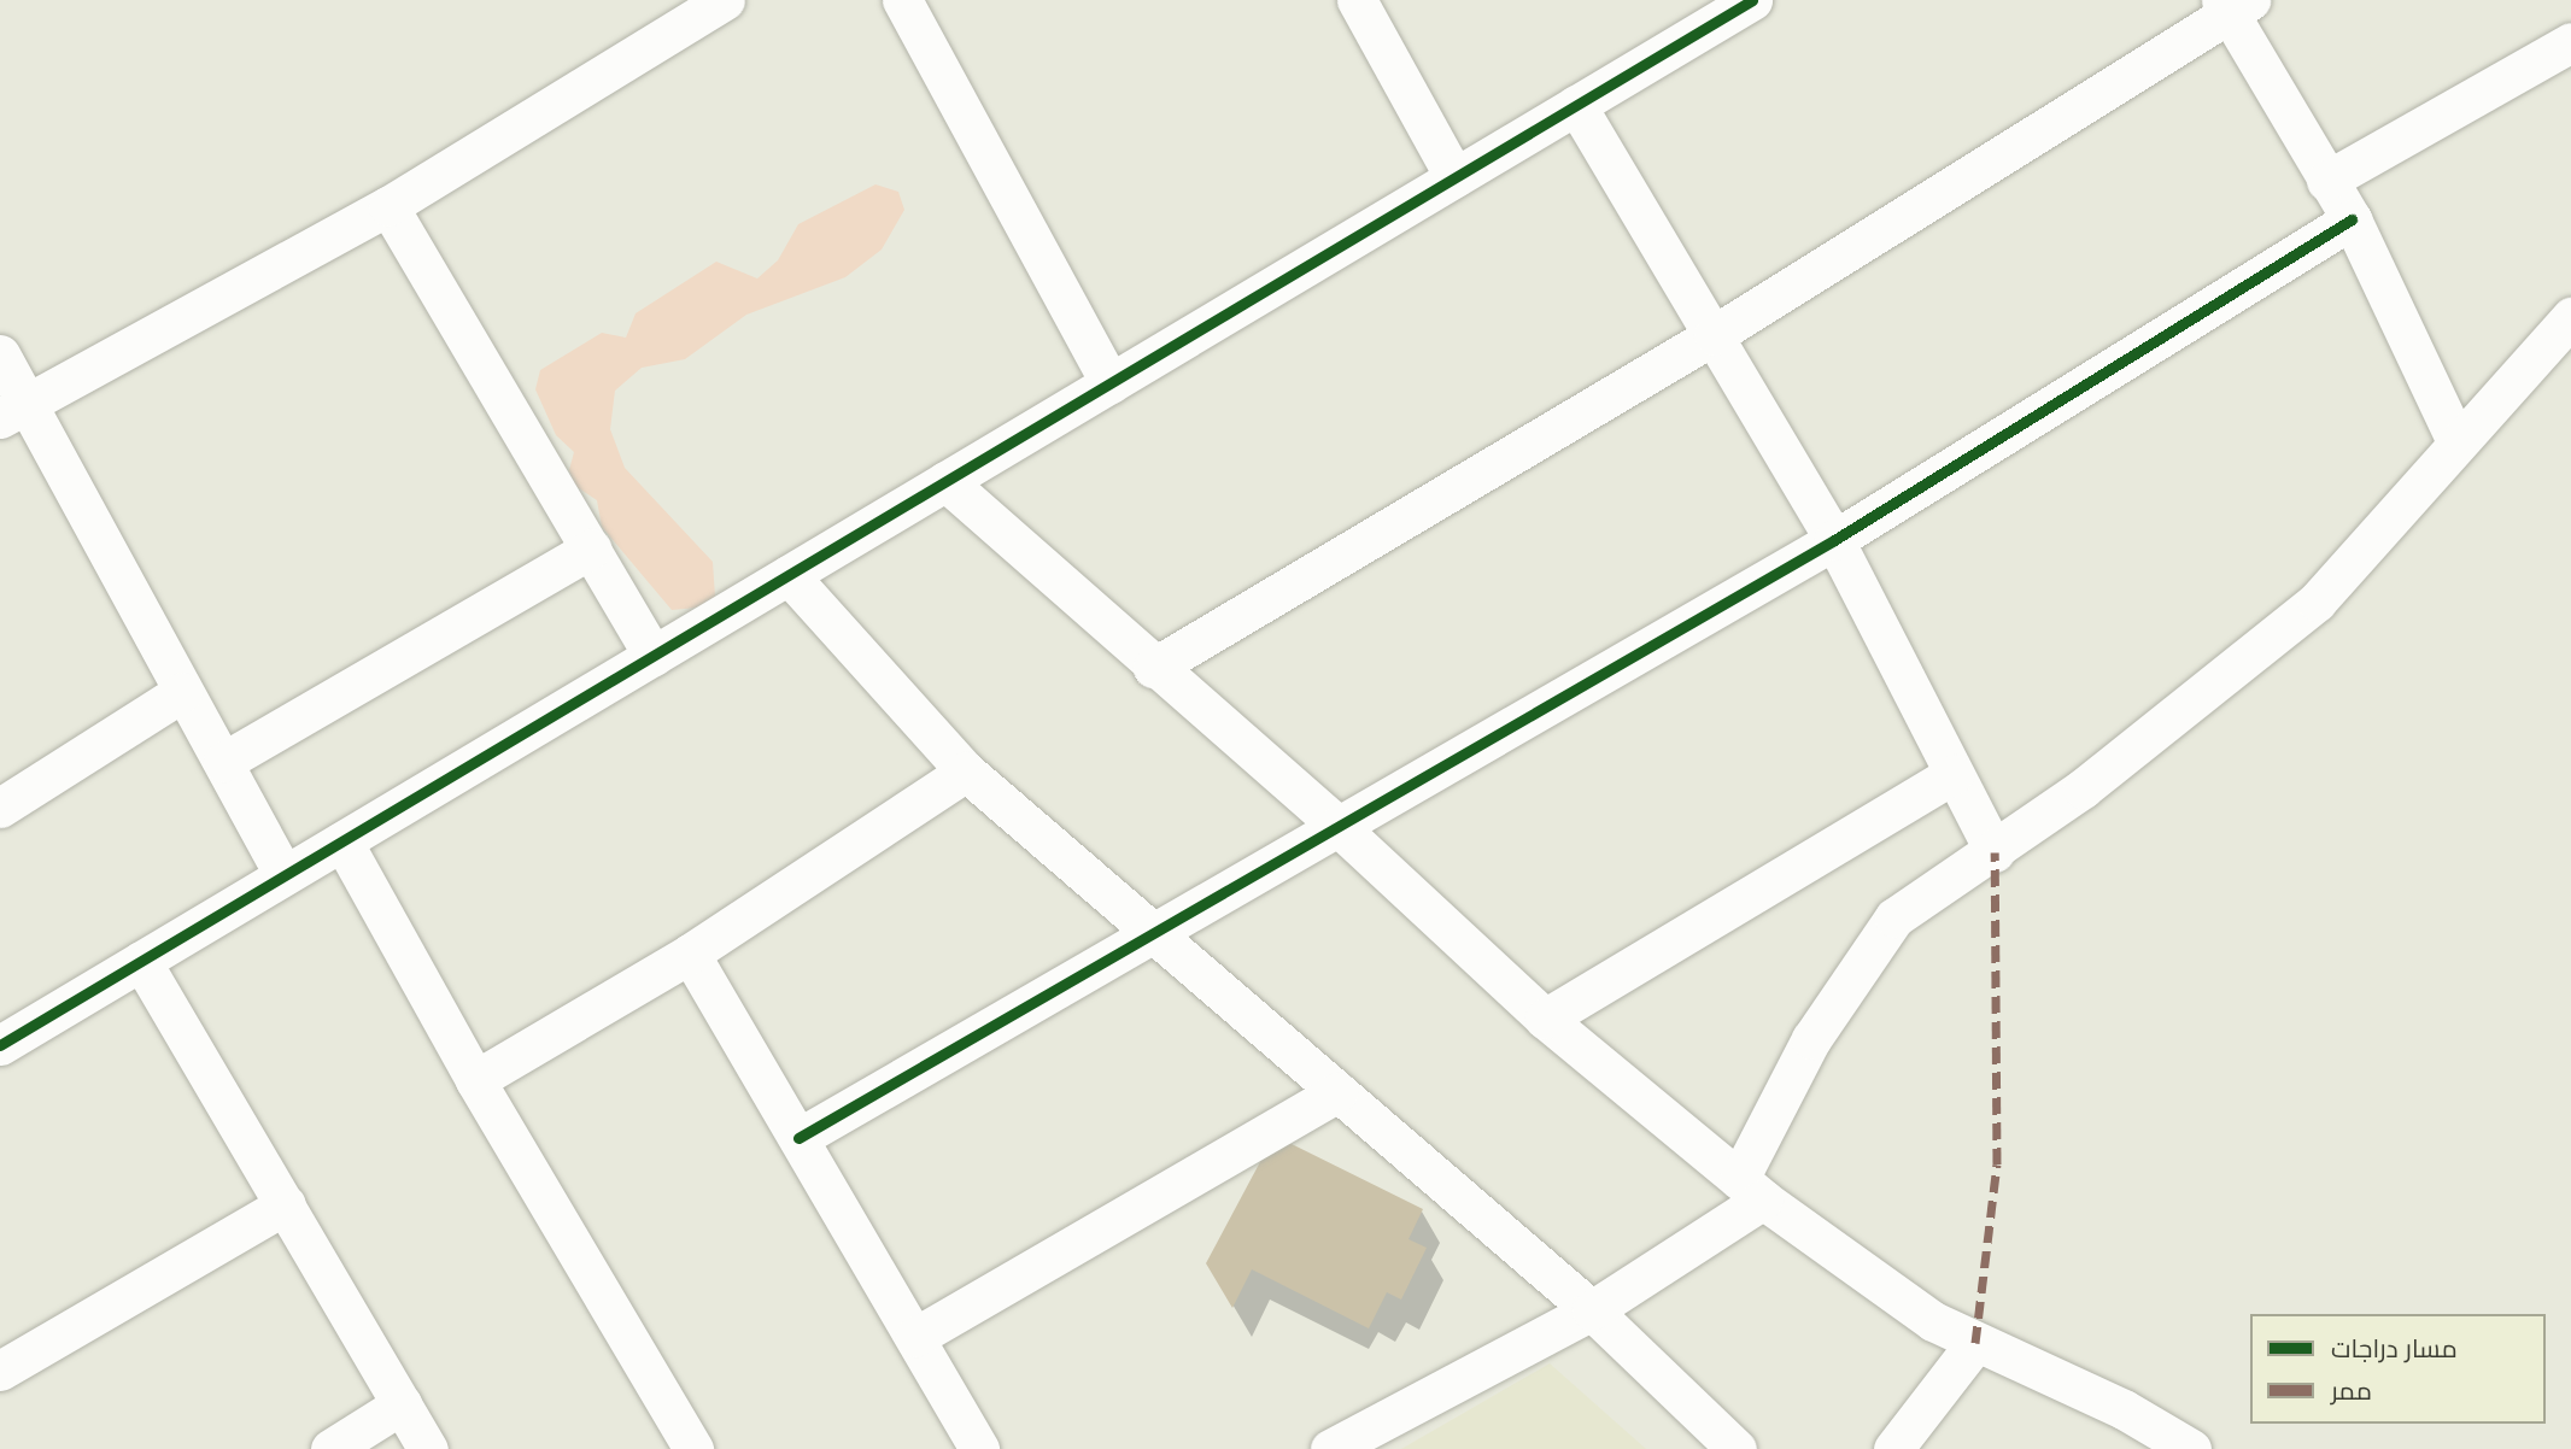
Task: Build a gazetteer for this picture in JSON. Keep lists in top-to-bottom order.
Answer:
{
  "legend": ["مسار دراجات", "ممر"]
}
